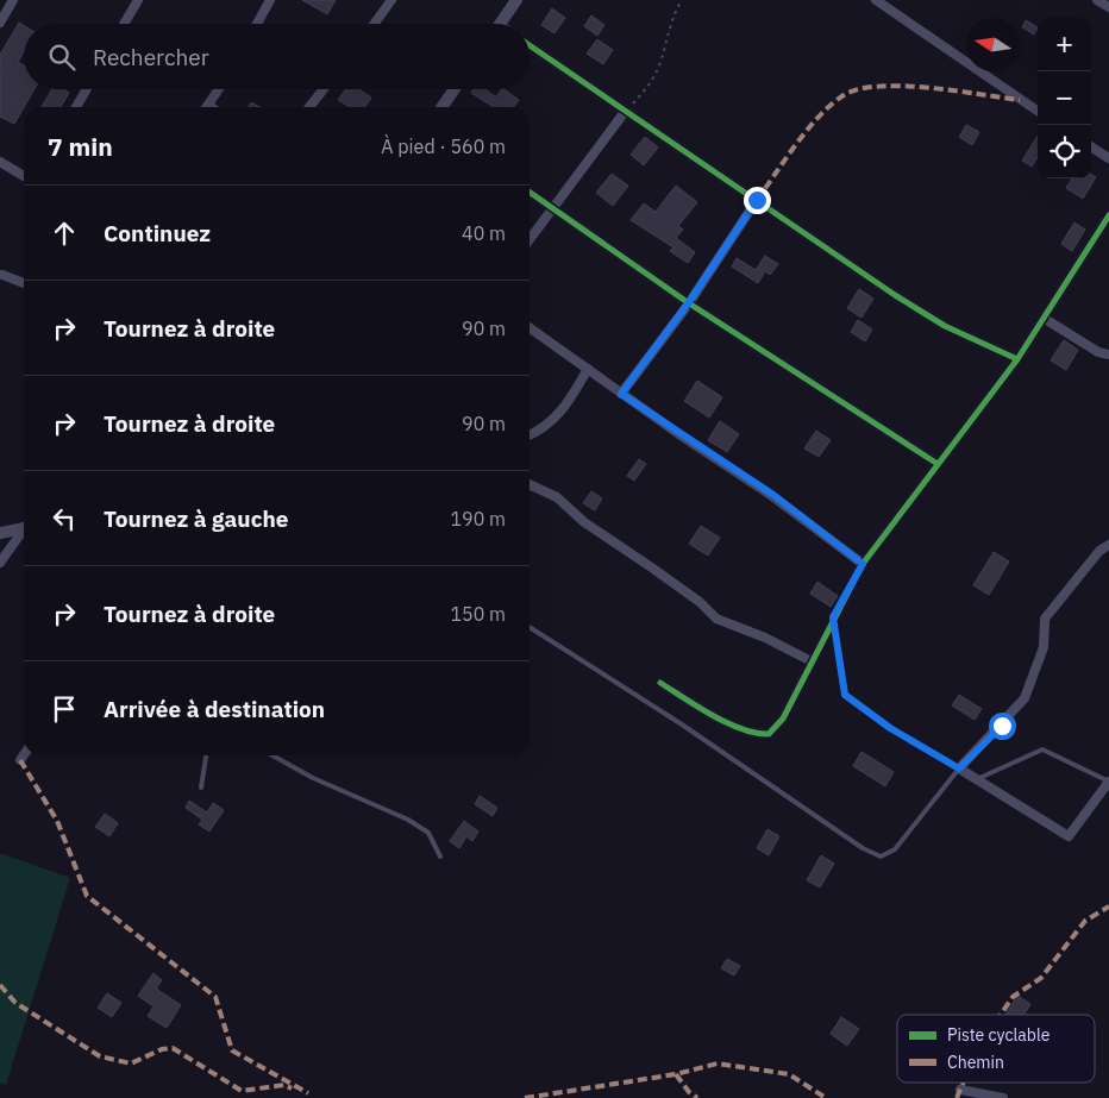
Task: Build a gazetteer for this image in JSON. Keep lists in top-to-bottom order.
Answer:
{
  "legend": ["Piste cyclable", "Chemin"],
  "north": "left",
  "page": {
    "map_buttons": ["+", "−"],
    "search": "Rechercher",
    "heading": ["7 min", "À pied · 560 m"],
    "list": [
      ["Continuez", "40 m"],
      ["Tournez à droite", "90 m"],
      ["Tournez à droite", "90 m"],
      ["Tournez à gauche", "190 m"],
      ["Tournez à droite", "150 m"],
      "Arrivée à destination"
    ]
  }
}
